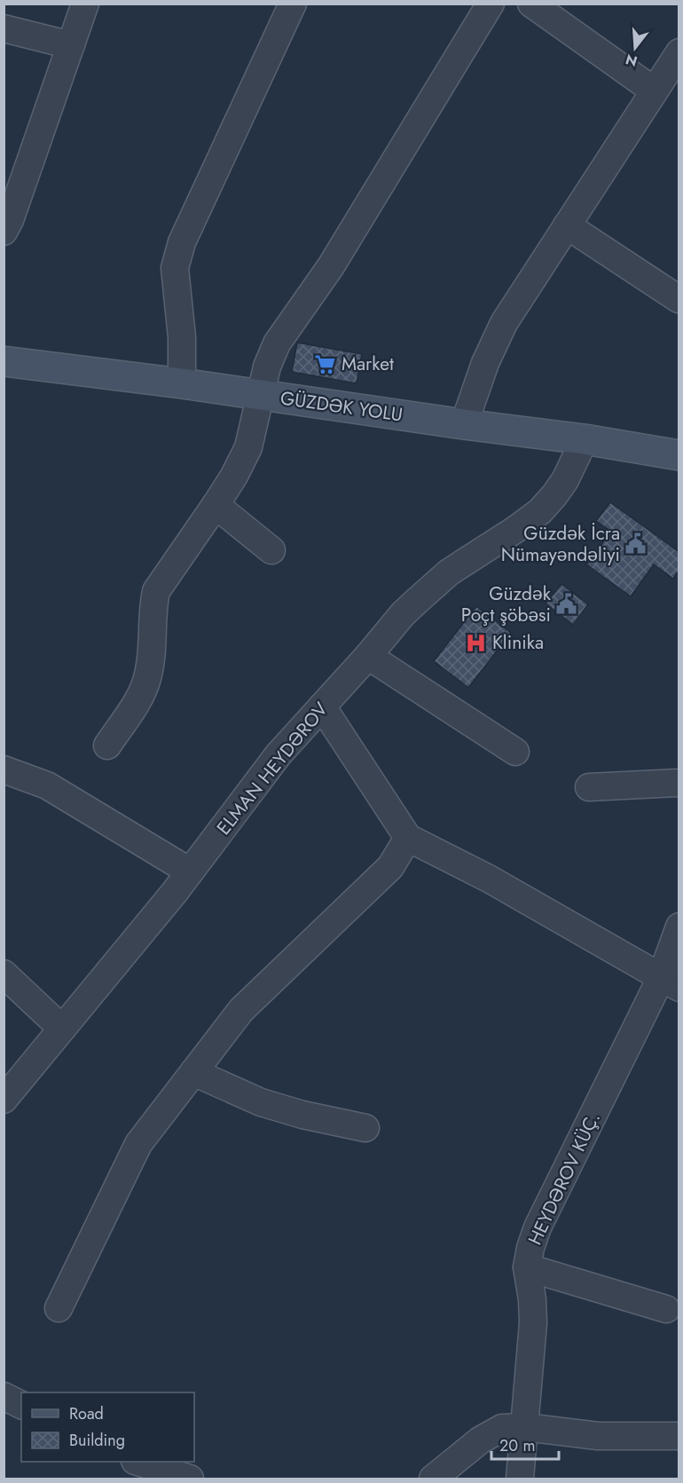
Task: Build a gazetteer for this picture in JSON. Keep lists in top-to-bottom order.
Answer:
{
  "streets": {
    "street": ["GÜZDƏK YOLU", "ELMAN HEYDƏROV", "HEYDƏROV KÜÇ."]
  },
  "crossings": [
    ["GÜZDƏK YOLU", "ELMAN HEYDƏROV"]
  ],
  "places": {
    "supermarket": ["Market"],
    "public building": ["Güzdək İcra Nümayəndəliyi", "Güzdək Poçt şöbəsi"],
    "hospital": ["Klinika"]
  },
  "legend": ["Road", "Building"],
  "scale_bar": "20 m",
  "north": "bottom"
}
